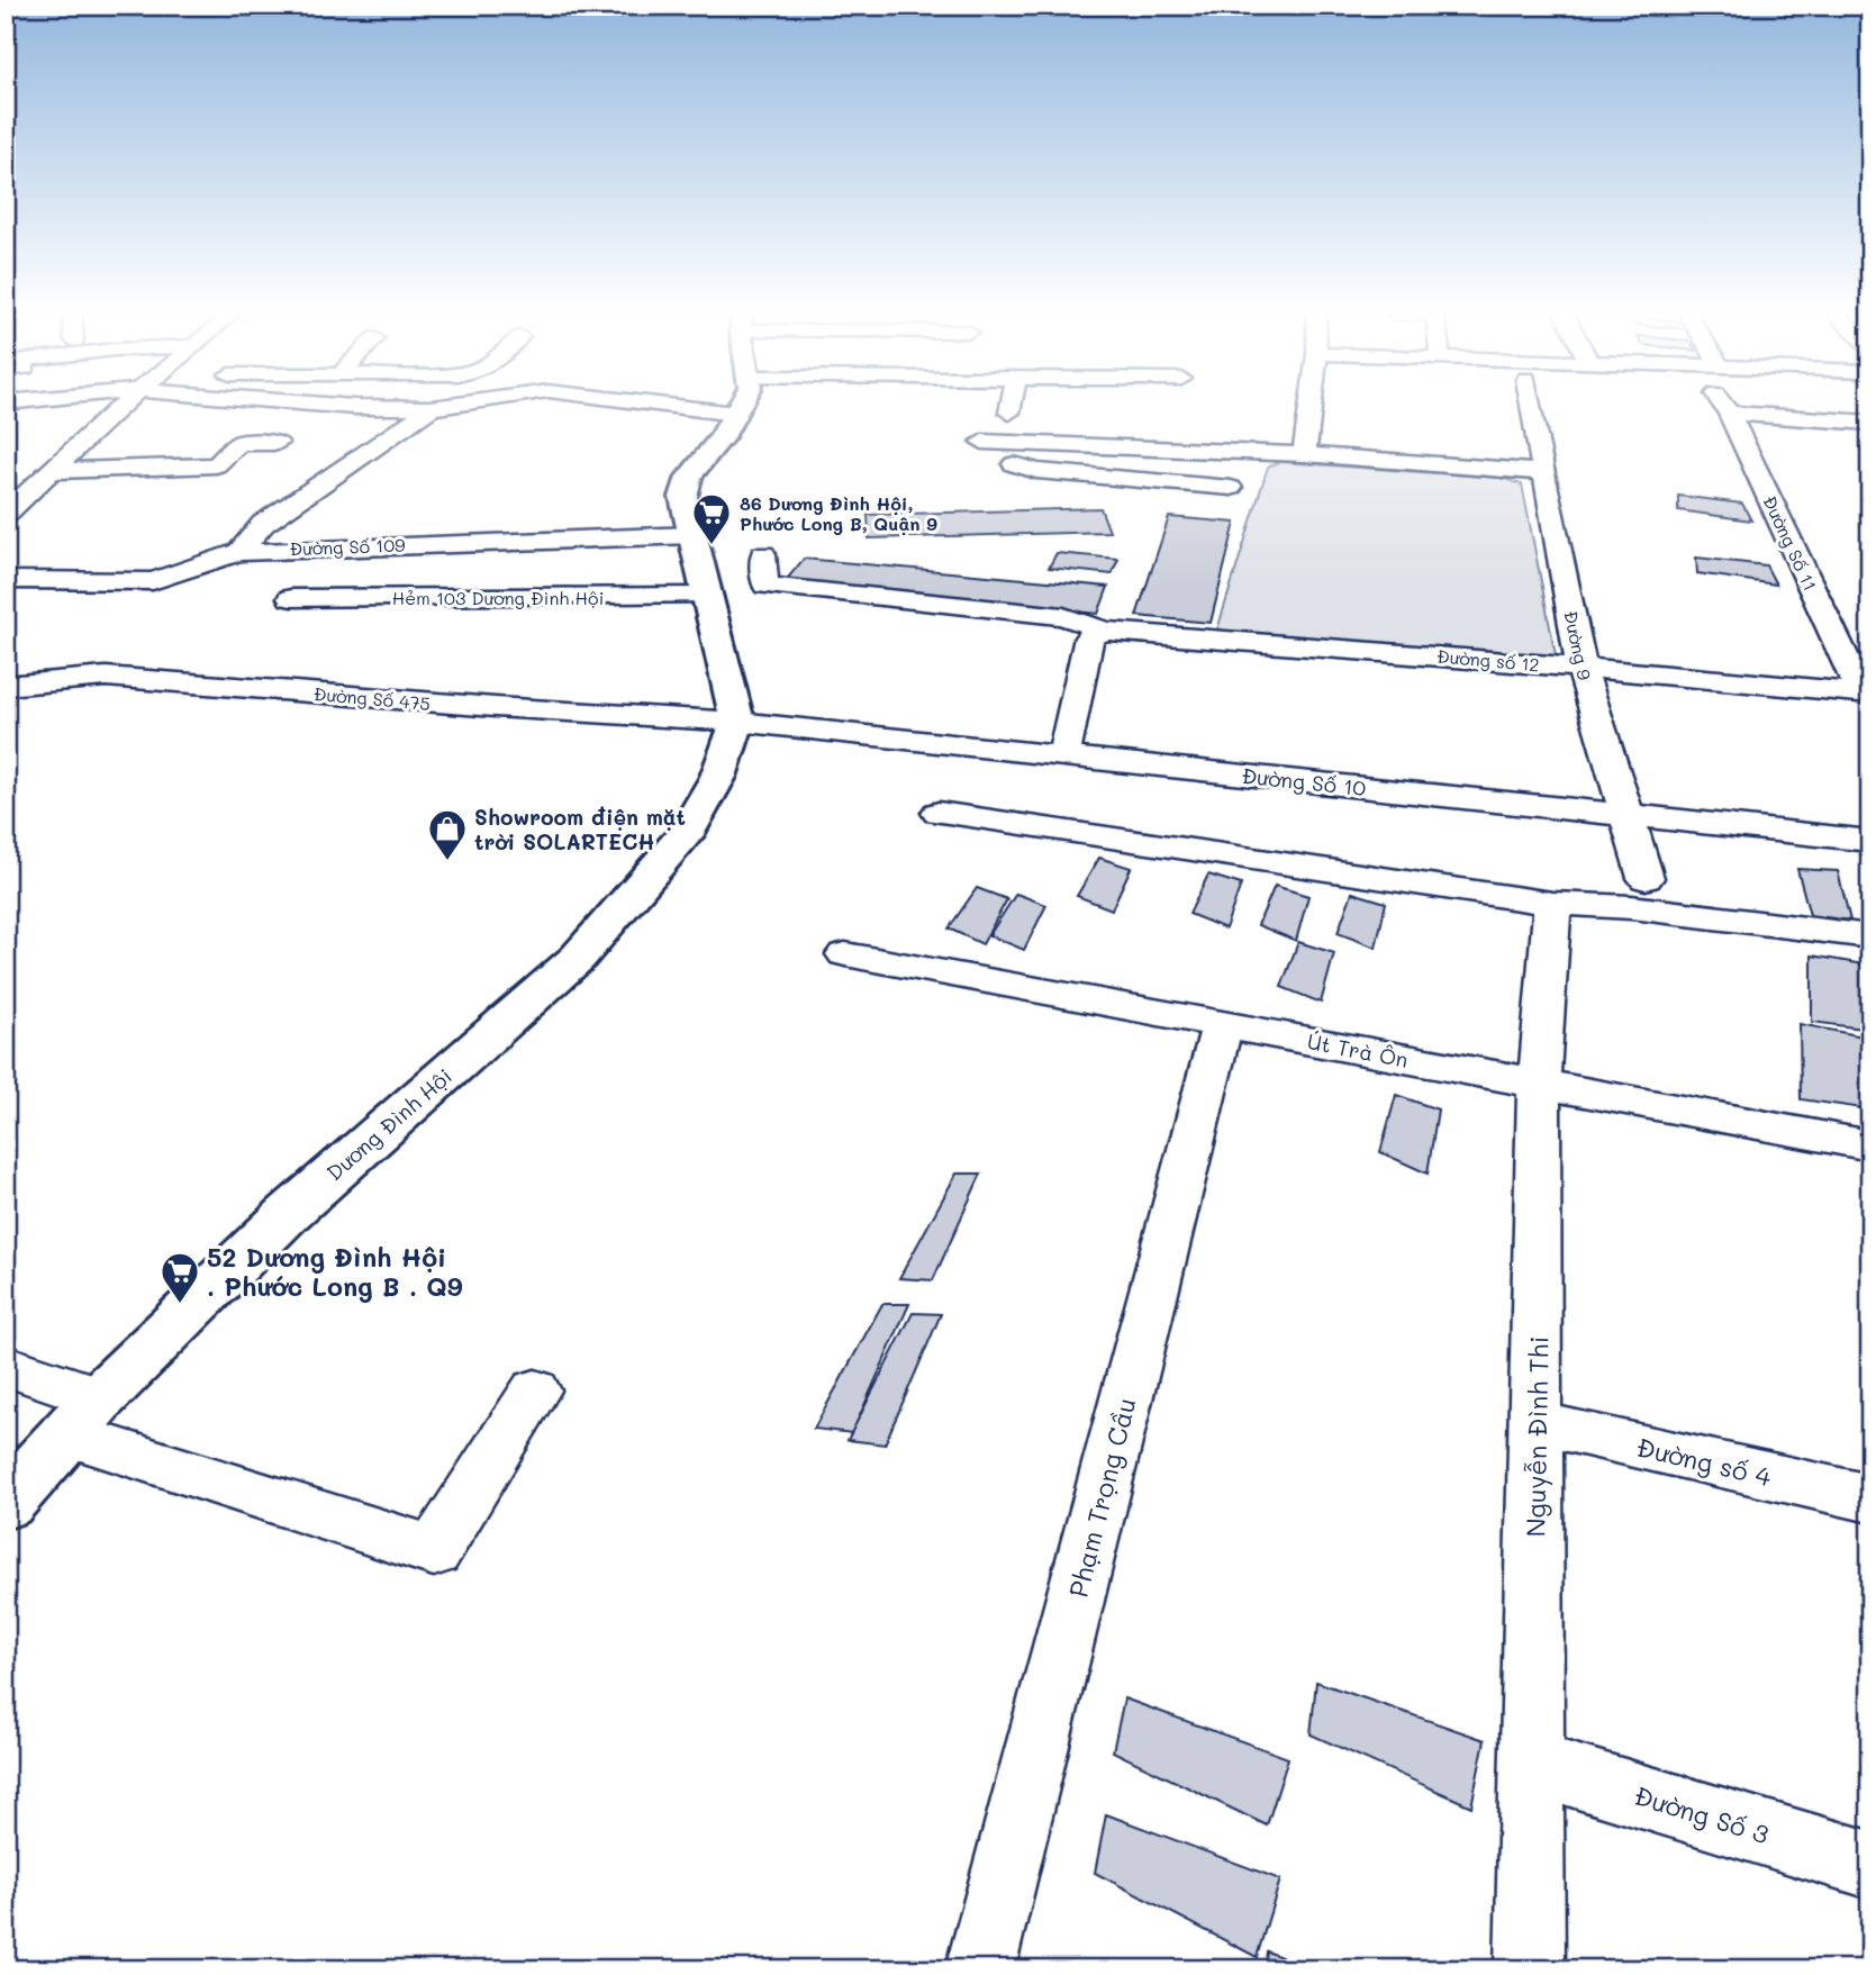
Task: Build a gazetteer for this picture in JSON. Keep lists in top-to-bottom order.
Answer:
{
  "streets": {
    "street": [
      "Đường Số 11",
      "Đường Số 109",
      "Hẻm 103 Dương Đình Hội",
      "Đường 9",
      "Đường số 12",
      "Đường Số 475",
      "Đường Số 10",
      "Út Trà Ôn",
      "Dương Đình Hội",
      "Nguyễn Đình Thi",
      "Đường số 4",
      "Phạm Trọng Cầu",
      "Đường Số 3"
    ]
  },
  "crossings": [
    ["Đường Số 11", "Đường số 12"],
    ["Đường 9", "Đường số 12"],
    ["Đường 9", "Đường Số 10"],
    ["Đường Số 475", "Đường Số 10"],
    ["Đường Số 475", "Dương Đình Hội"],
    ["Đường Số 10", "Dương Đình Hội"],
    ["Út Trà Ôn", "Nguyễn Đình Thi"],
    ["Út Trà Ôn", "Phạm Trọng Cầu"],
    ["Nguyễn Đình Thi", "Đường số 4"],
    ["Nguyễn Đình Thi", "Đường Số 3"]
  ],
  "places": {
    "supermarket": ["86 Dương Đình Hội, Phước Long B, Quận 9", "52 Dương Đình Hội . Phước Long B . Q9"],
    "shop": ["Showroom điện mặt trời SOLARTECH"]
  }
}
